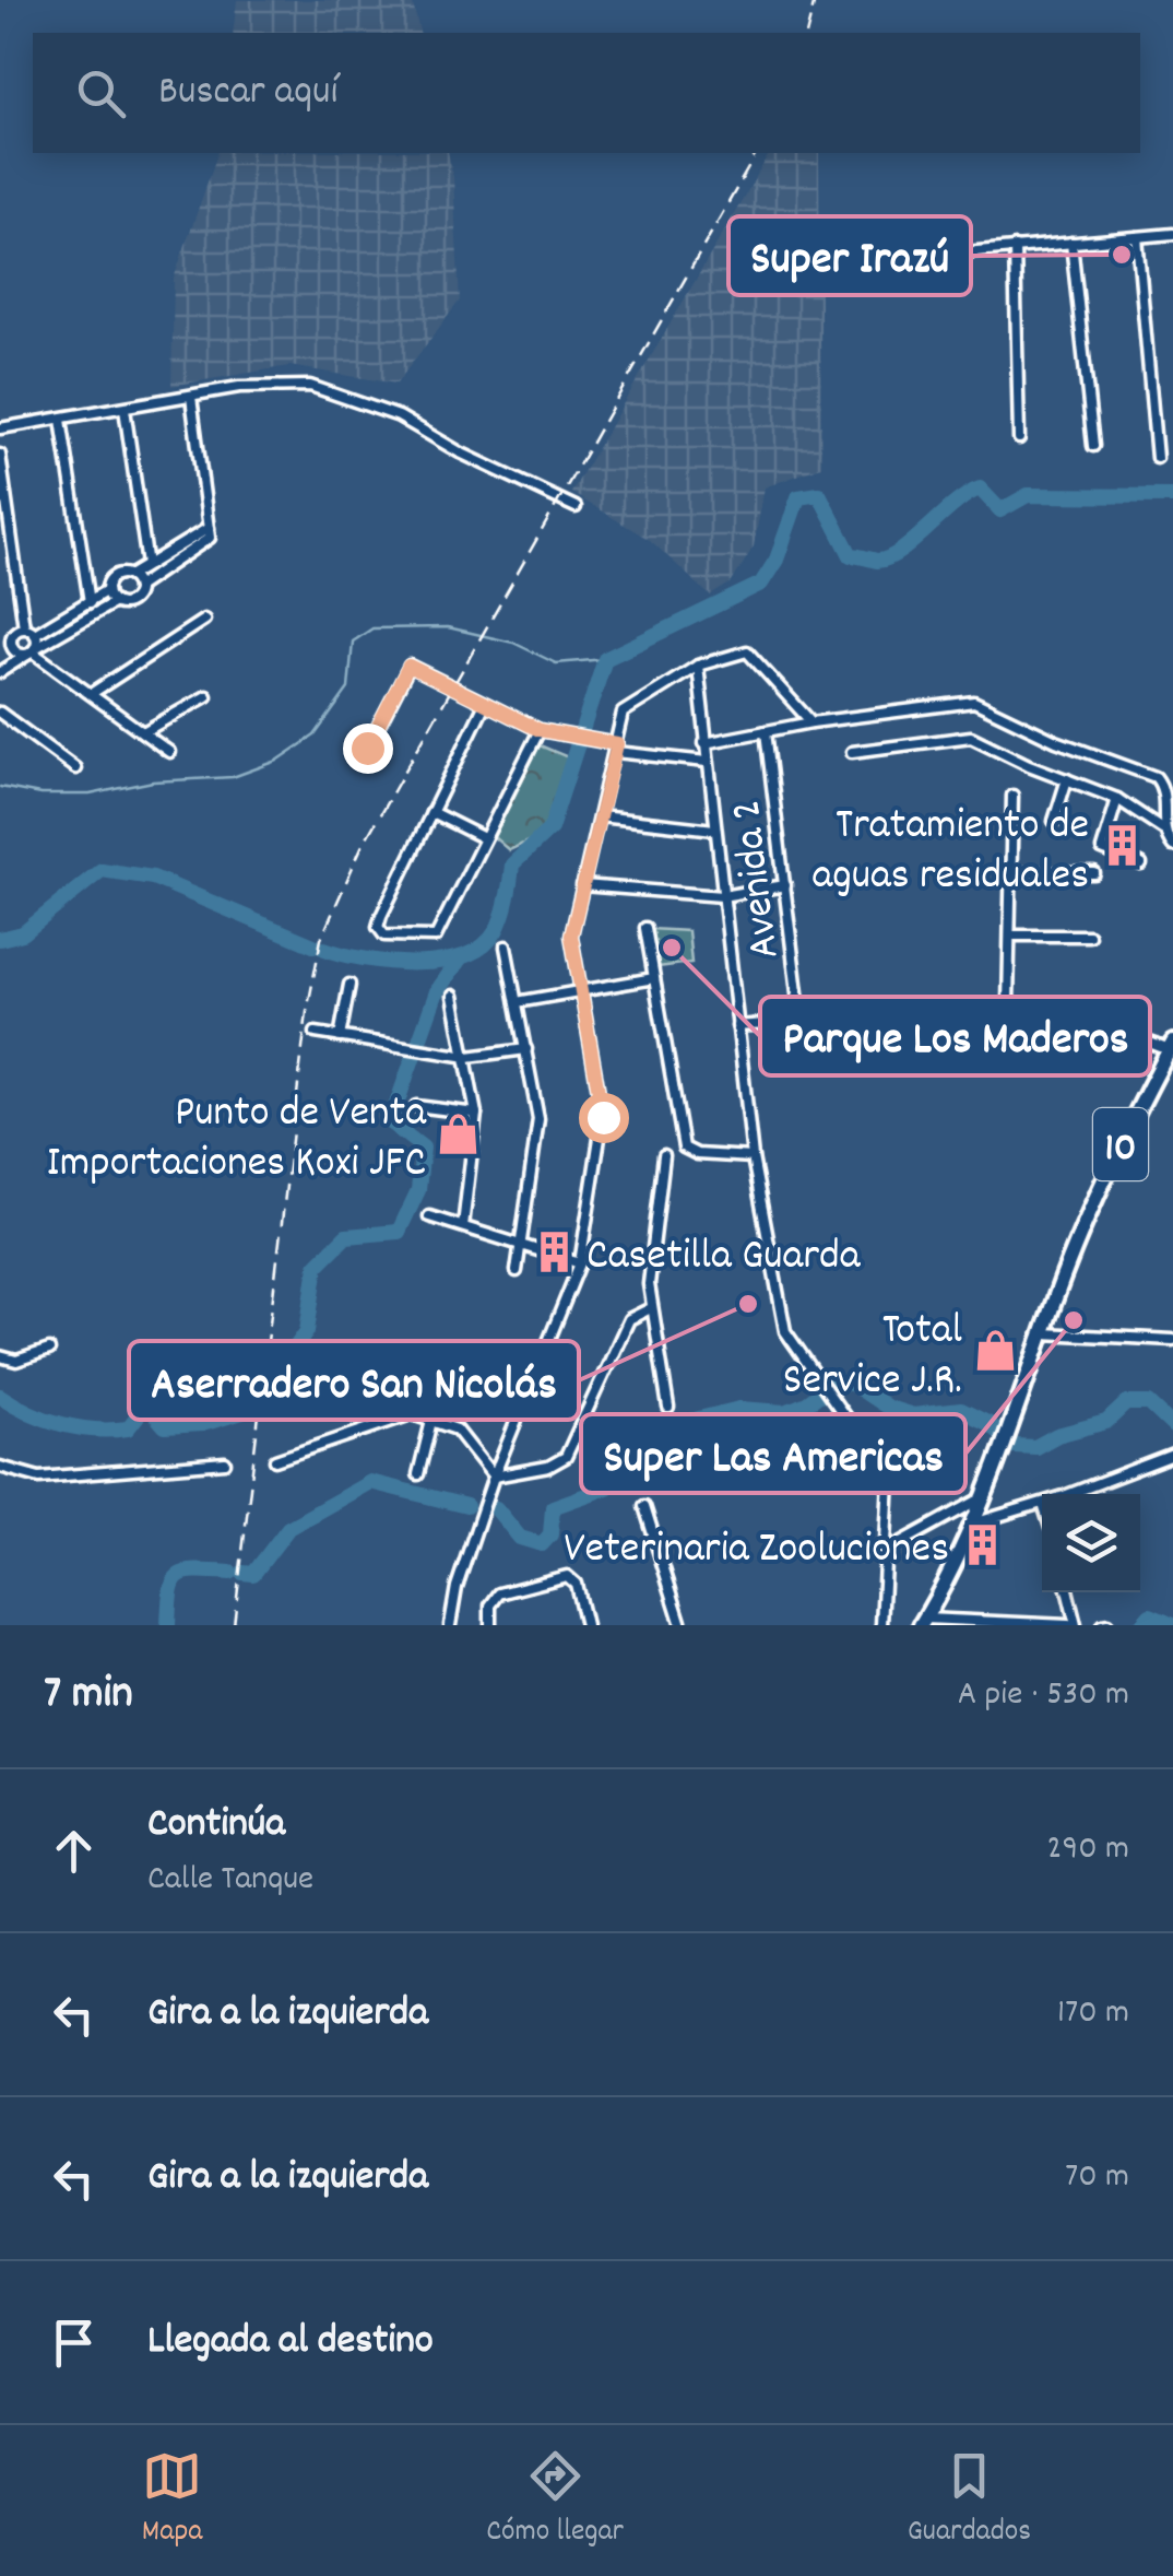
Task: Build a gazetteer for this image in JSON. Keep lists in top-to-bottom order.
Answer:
{
  "streets": {
    "main road": ["10"],
    "street": ["Avenida 2"]
  },
  "places": {
    "other": [
      "Super Irazú",
      "Parque Los Maderos",
      "Aserradero San Nicolás",
      "Super Las Americas"
    ],
    "building": ["Tratamiento de aguas residuales", "Casetilla Guarda", "Veterinaria Zooluciones"],
    "shop": ["Punto de Venta Importaciones Koxi JFC", "Total Service J.R."]
  },
  "page": {
    "search": "Buscar aquí",
    "heading": ["7 min", "A pie · 530 m"],
    "list": [
      ["Continúa", "Calle Tanque", "290 m"],
      ["Gira a la izquierda", "170 m"],
      ["Gira a la izquierda", "70 m"],
      "Llegada al destino"
    ],
    "nav": ["Mapa", "Cómo llegar", "Guardados"]
  }
}
